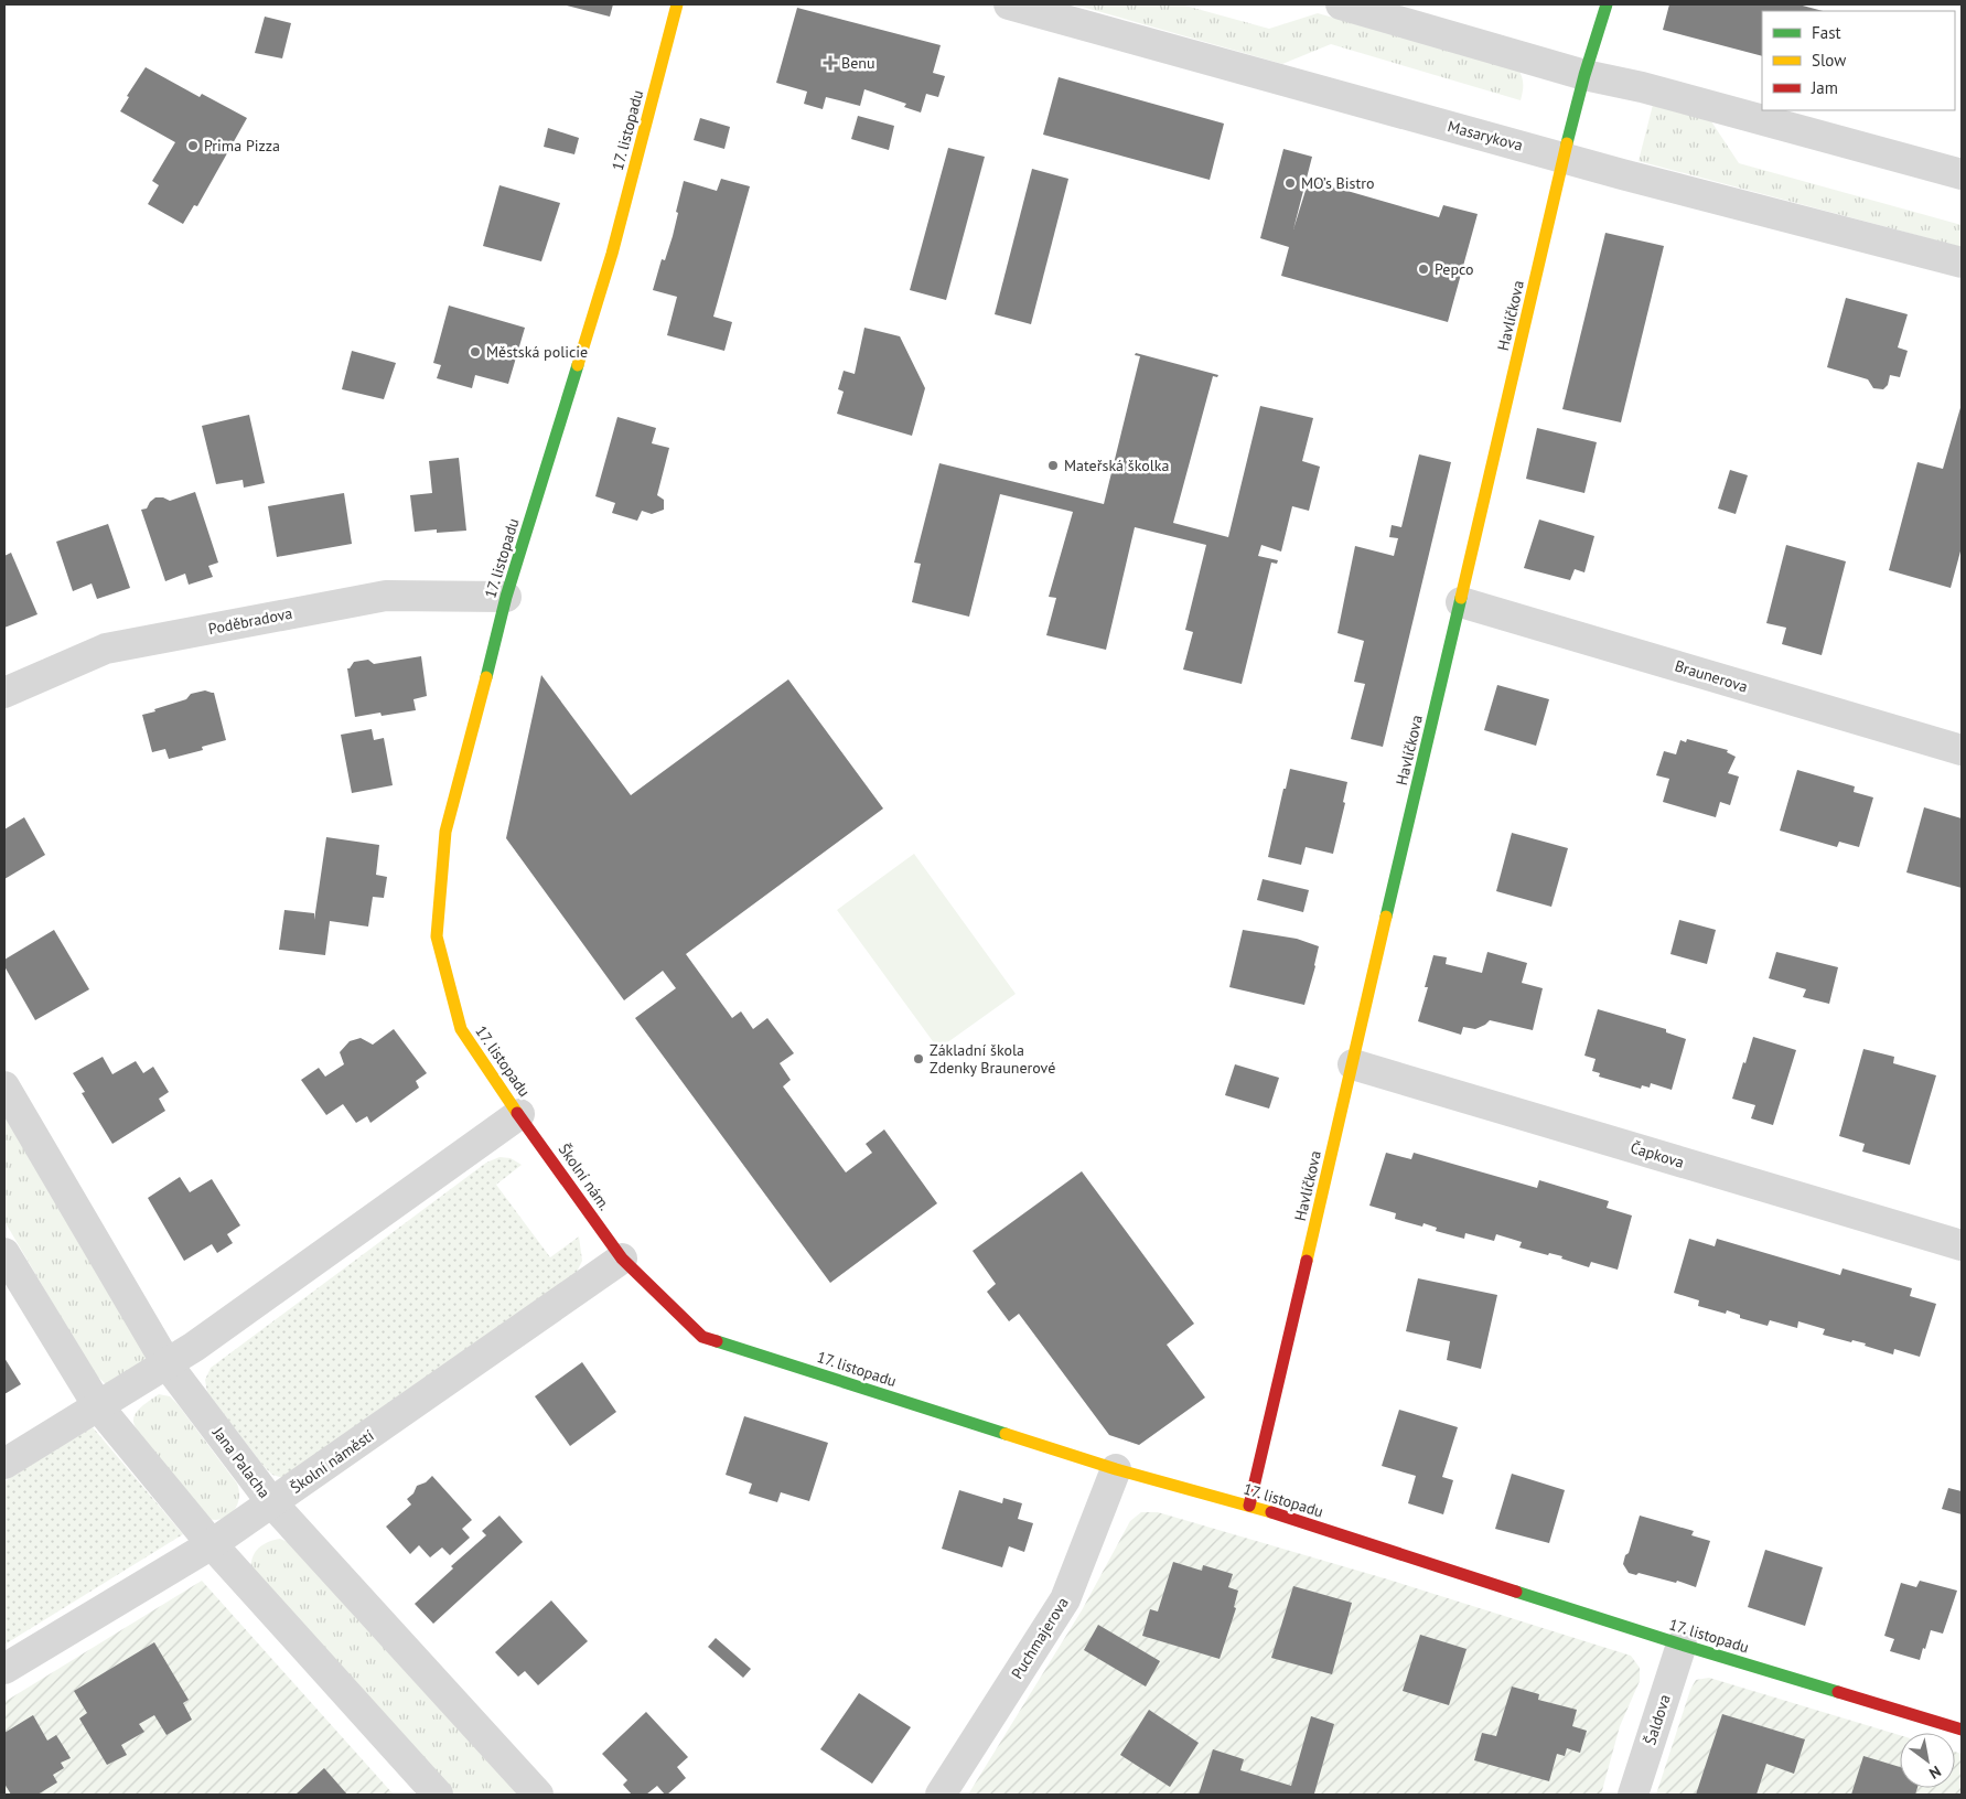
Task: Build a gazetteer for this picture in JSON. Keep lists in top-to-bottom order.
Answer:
{
  "streets": {
    "street": [
      "17. listopadu",
      "Masarykova",
      "Havlíčkova",
      "Poděbradova",
      "Braunerova",
      "Čapkova",
      "Školní nám.",
      "Školní náměstí",
      "Jana Palacha",
      "Puchmajerova",
      "Šaldova"
    ]
  },
  "crossings": [
    ["17. listopadu", "Havlíčkova"],
    ["17. listopadu", "Poděbradova"],
    ["17. listopadu", "Školní nám."],
    ["17. listopadu", "Školní náměstí"],
    ["17. listopadu", "Puchmajerova"],
    ["17. listopadu", "Šaldova"],
    ["Masarykova", "Havlíčkova"],
    ["Havlíčkova", "Braunerova"],
    ["Havlíčkova", "Čapkova"],
    ["Školní nám.", "Školní náměstí"],
    ["Školní náměstí", "Jana Palacha"]
  ],
  "places": {
    "health": ["Benu"],
    "other": [
      "Prima Pizza",
      "MO’s Bistro",
      "Pepco",
      "Městská policie",
      "Mateřská školka",
      "Základní škola Zdenky Braunerové"
    ]
  },
  "legend": ["Fast", "Slow", "Jam"],
  "north": "bottom right"
}
